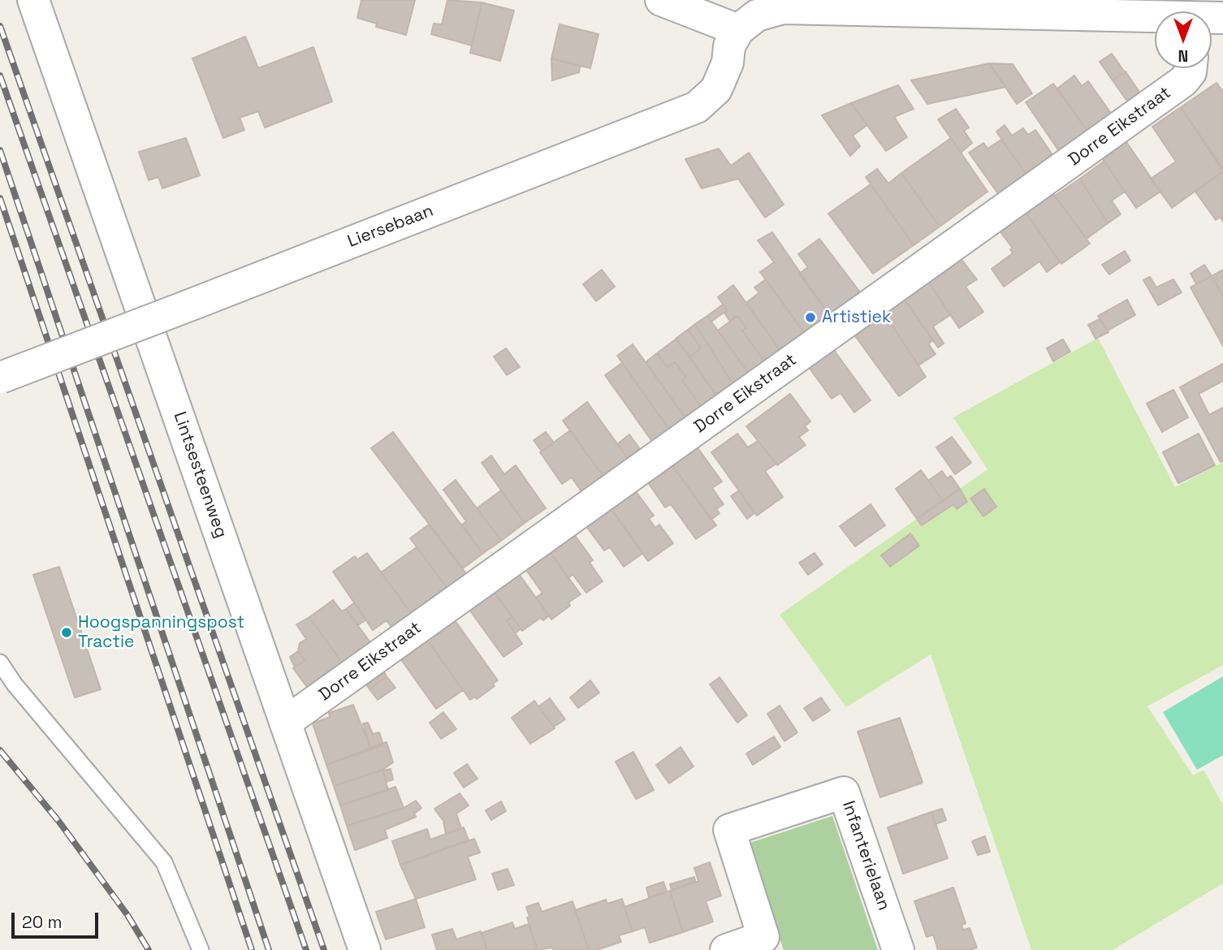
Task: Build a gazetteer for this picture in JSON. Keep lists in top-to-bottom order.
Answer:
{
  "streets": {
    "street": [
      "Dorre Eikstraat",
      "Liersebaan",
      "Lintsesteenweg",
      "Infanterielaan"
    ]
  },
  "crossings": [
    ["Dorre Eikstraat", "Lintsesteenweg"]
  ],
  "places": ["Artistiek", "Hoogspanningspost Tractie"],
  "scale_bar": "20 m",
  "north": "bottom"
}
